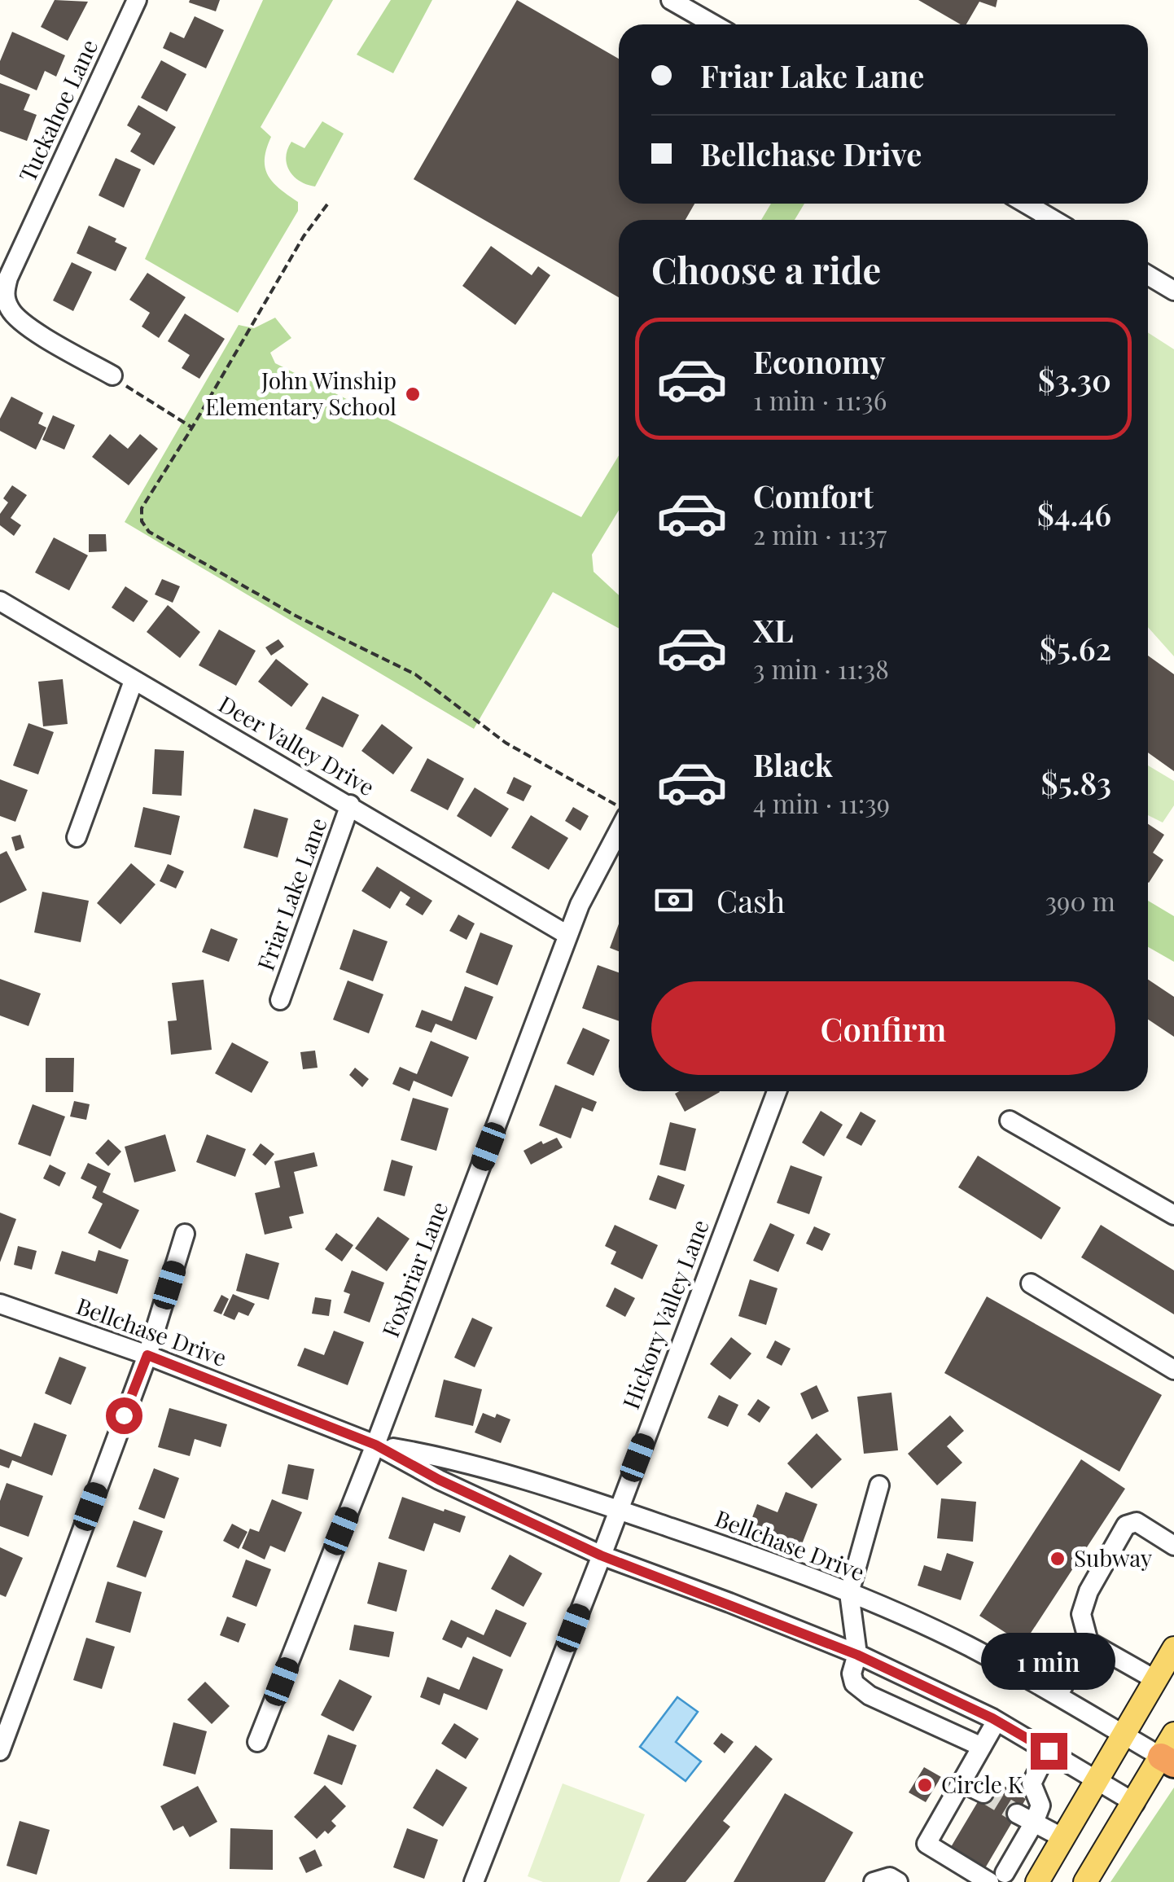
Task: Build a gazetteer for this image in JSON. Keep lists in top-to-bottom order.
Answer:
{
  "streets": {
    "street": [
      "Tuckahoe Lane",
      "Deer Valley Drive",
      "Friar Lake Lane",
      "Foxbriar Lane",
      "Hickory Valley Lane",
      "Bellchase Drive"
    ]
  },
  "crossings": [
    ["Deer Valley Drive", "Friar Lake Lane"],
    ["Deer Valley Drive", "Foxbriar Lane"],
    ["Foxbriar Lane", "Bellchase Drive"],
    ["Hickory Valley Lane", "Bellchase Drive"]
  ],
  "places": ["John Winship Elementary School", "Subway", "Circle K"],
  "page": {
    "banner": ["Friar Lake Lane", "Bellchase Drive"],
    "heading": "Choose a ride",
    "list": [
      {
        "name": "Economy",
        "note": "1 min · 11:36",
        "value": "$3.30"
      },
      {
        "name": "Comfort",
        "note": "2 min · 11:37",
        "value": "$4.46"
      },
      {
        "name": "XL",
        "note": "3 min · 11:38",
        "value": "$5.62"
      },
      {
        "name": "Black",
        "note": "4 min · 11:39",
        "value": "$5.83"
      }
    ],
    "pay": ["Cash", "390 m"],
    "buttons": "Confirm",
    "bubble": "1 min"
  }
}
